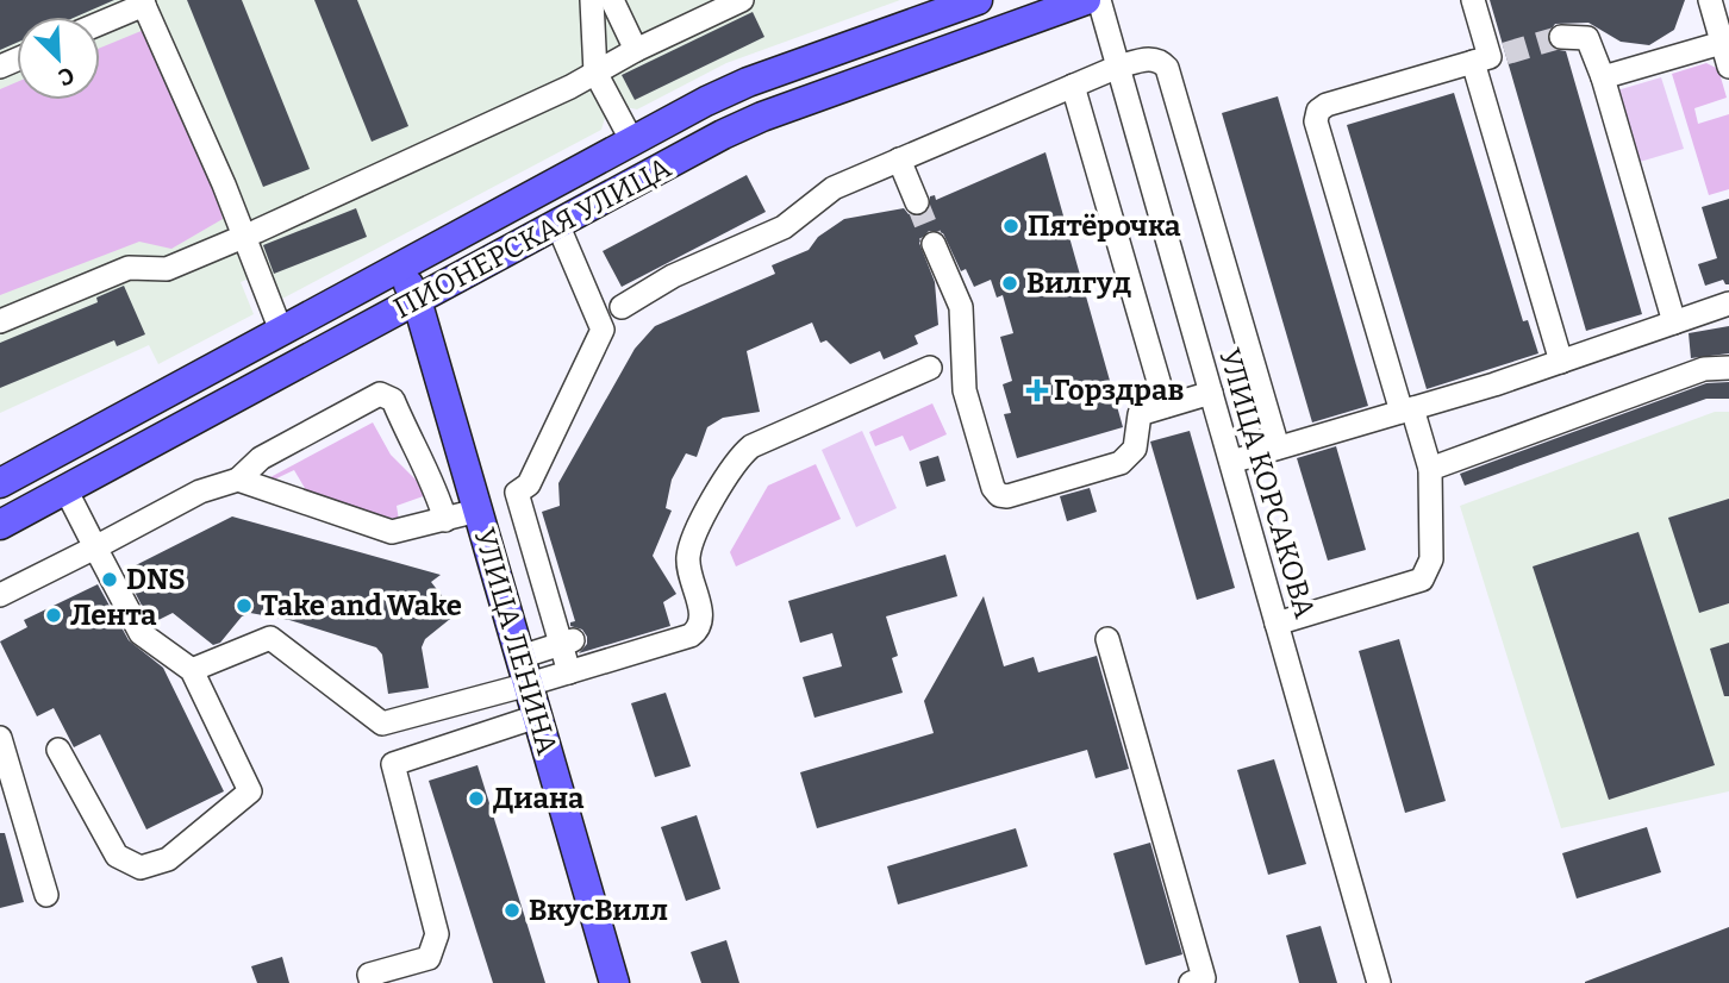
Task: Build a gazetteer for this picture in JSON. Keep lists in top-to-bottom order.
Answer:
{
  "streets": {
    "main road": ["ПИОНЕРСКАЯ УЛИЦА", "УЛИЦА ЛЕНИНА"],
    "street": ["УЛИЦА КОРСАКОВА"]
  },
  "crossings": [
    ["ПИОНЕРСКАЯ УЛИЦА", "УЛИЦА ЛЕНИНА"]
  ],
  "places": {
    "other": [
      "Пятёрочка",
      "Вилгуд",
      "DNS",
      "Take and Wake",
      "Лента",
      "Диана",
      "ВкусВилл"
    ],
    "health": ["Горздрав"]
  },
  "north": "bottom right"
}
